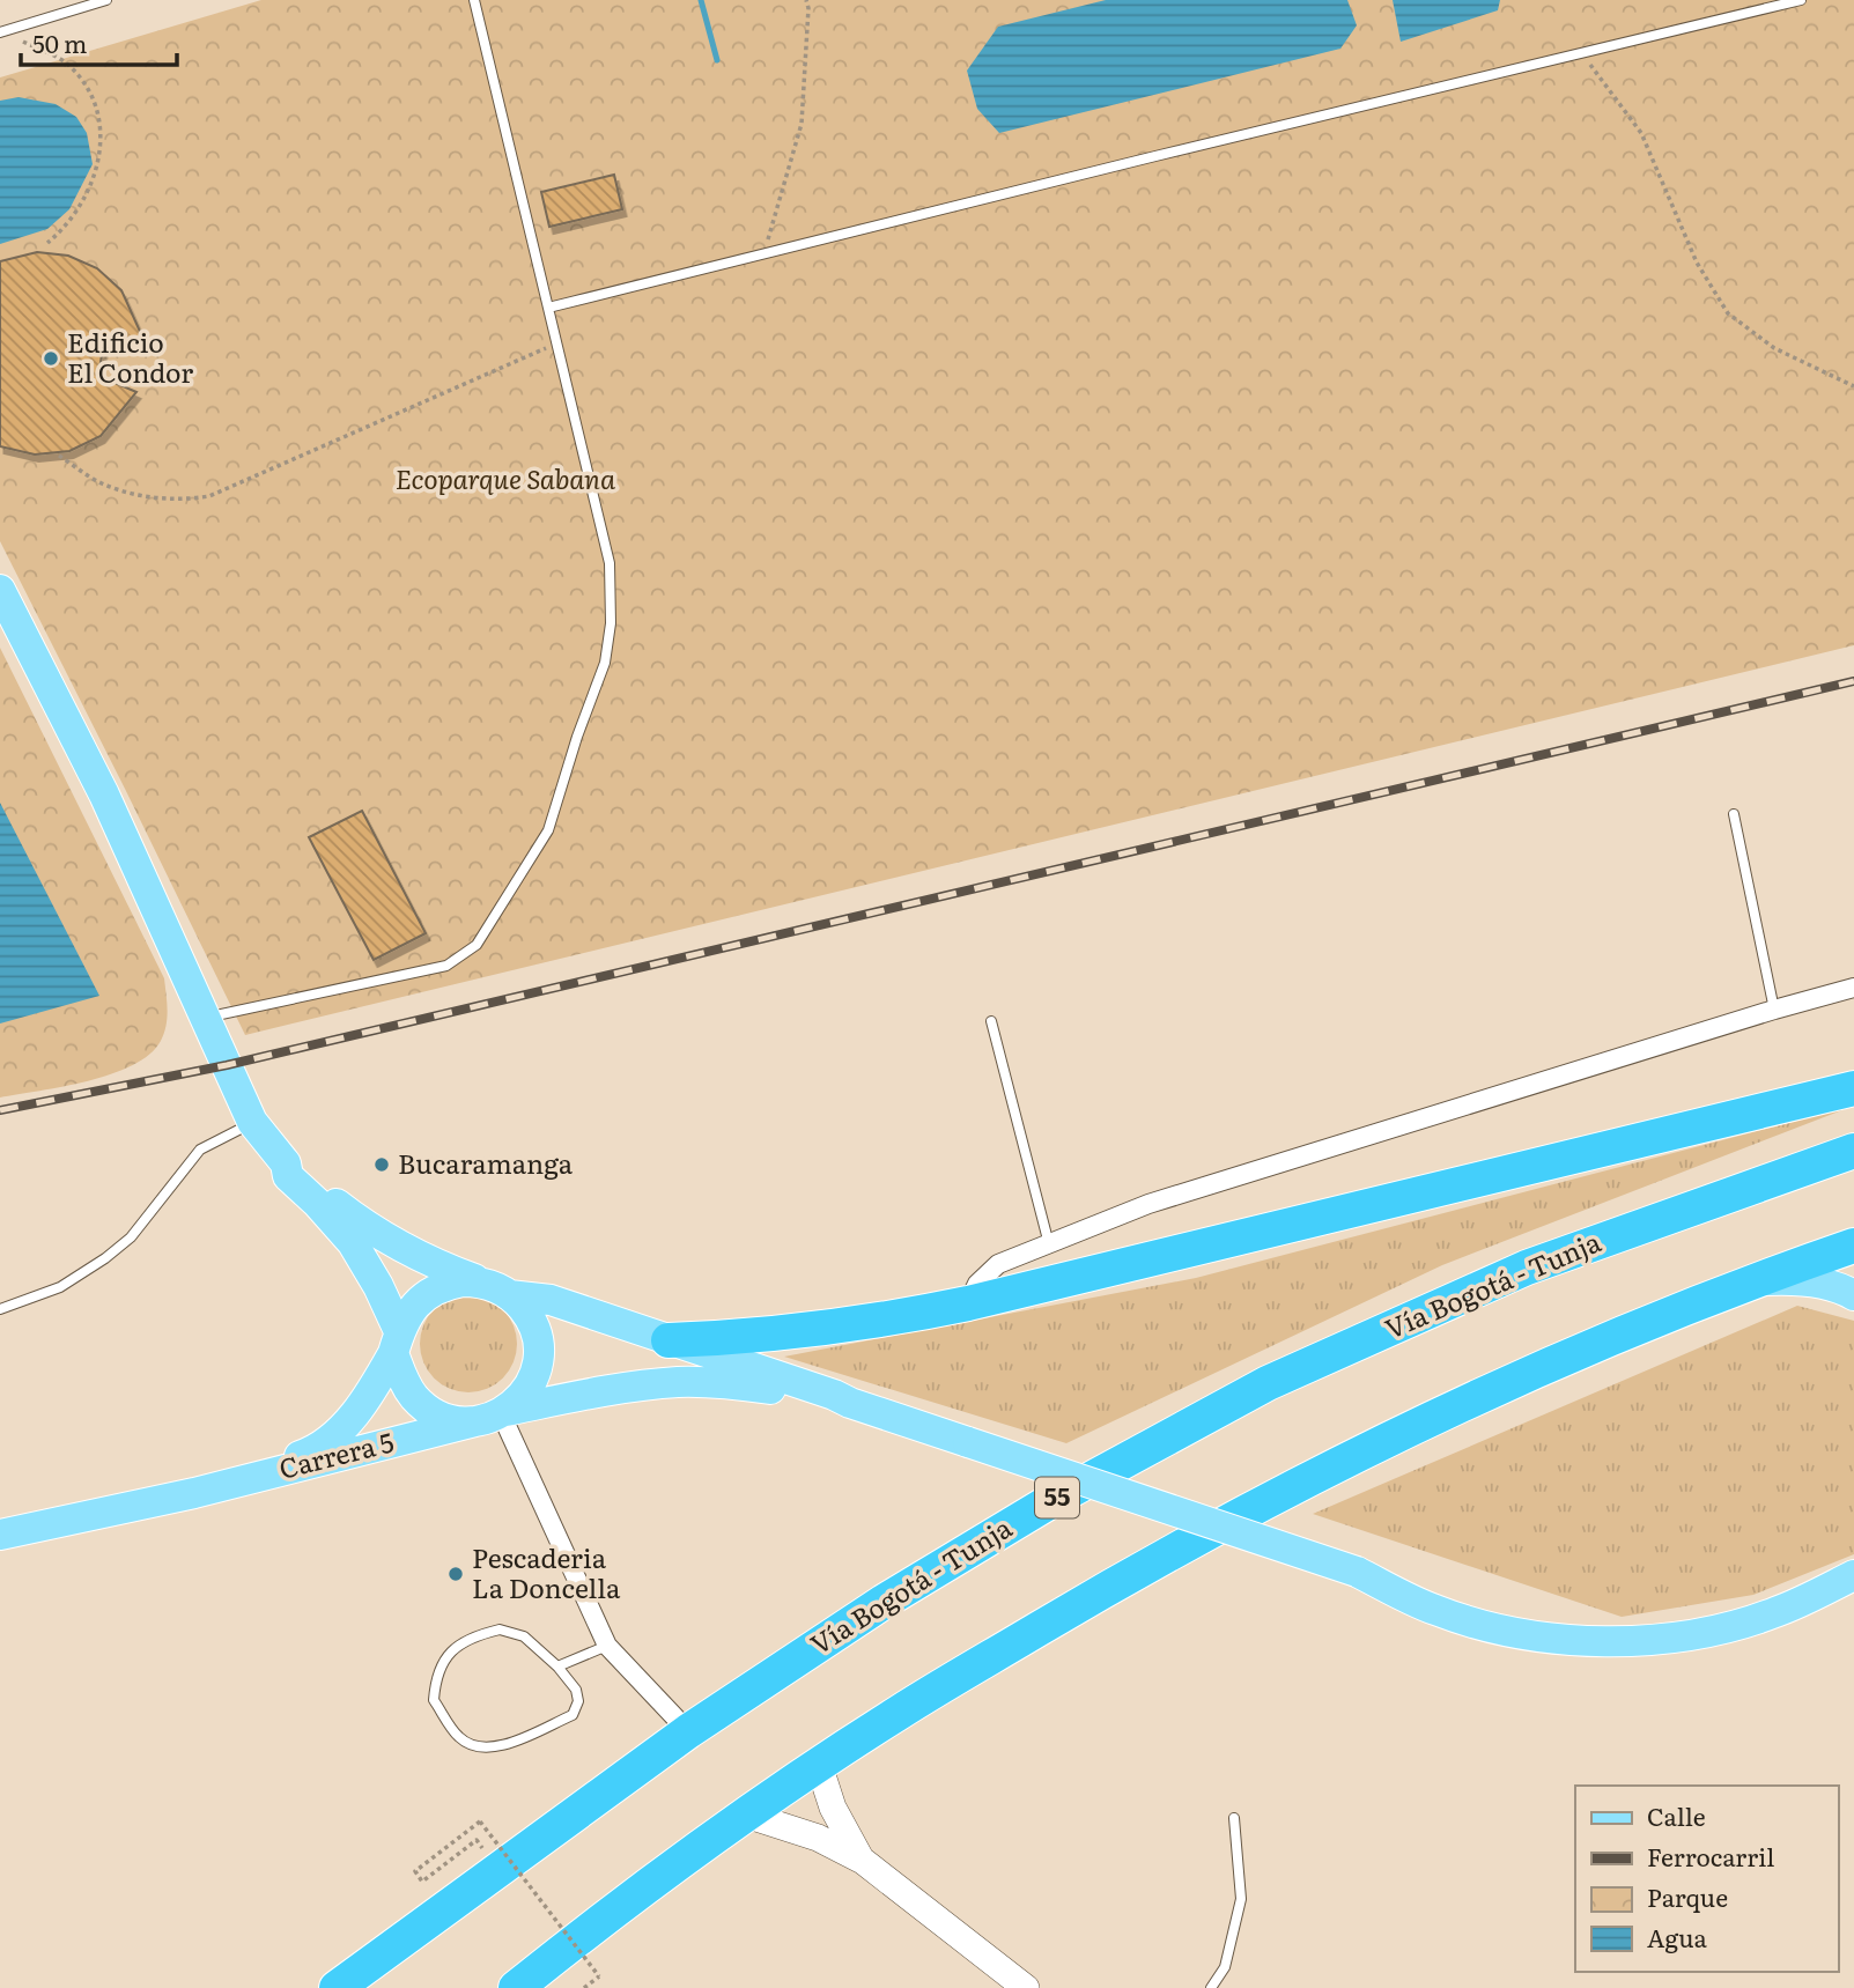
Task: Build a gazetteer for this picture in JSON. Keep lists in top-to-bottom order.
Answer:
{
  "streets": {
    "highway": ["Vía Bogotá - Tunja", "55"],
    "main road": ["Carrera 5"]
  },
  "parks": ["Ecoparque Sabana"],
  "places": ["Edificio El Condor", "Bucaramanga", "Pescaderia La Doncella"],
  "legend": [
    "Calle",
    "Ferrocarril",
    "Parque",
    "Agua"
  ],
  "scale_bar": "50 m"
}
